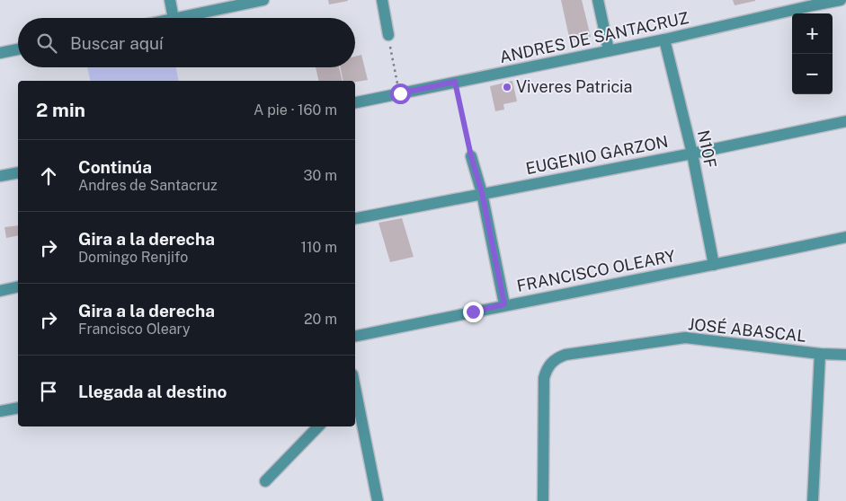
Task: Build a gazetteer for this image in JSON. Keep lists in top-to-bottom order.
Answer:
{
  "streets": {
    "street": [
      "ANDRES DE SANTACRUZ",
      "N10F",
      "EUGENIO GARZON",
      "FRANCISCO OLEARY",
      "JOSÉ ABASCAL"
    ]
  },
  "crossings": [
    ["ANDRES DE SANTACRUZ", "N10F"],
    ["N10F", "EUGENIO GARZON"],
    ["N10F", "FRANCISCO OLEARY"]
  ],
  "places": ["Viveres Patricia"],
  "page": {
    "map_buttons": ["+", "−"],
    "search": "Buscar aquí",
    "heading": ["2 min", "A pie · 160 m"],
    "list": [
      ["Continúa", "Andres de Santacruz", "30 m"],
      ["Gira a la derecha", "Domingo Renjifo", "110 m"],
      ["Gira a la derecha", "Francisco Oleary", "20 m"],
      "Llegada al destino"
    ]
  }
}
